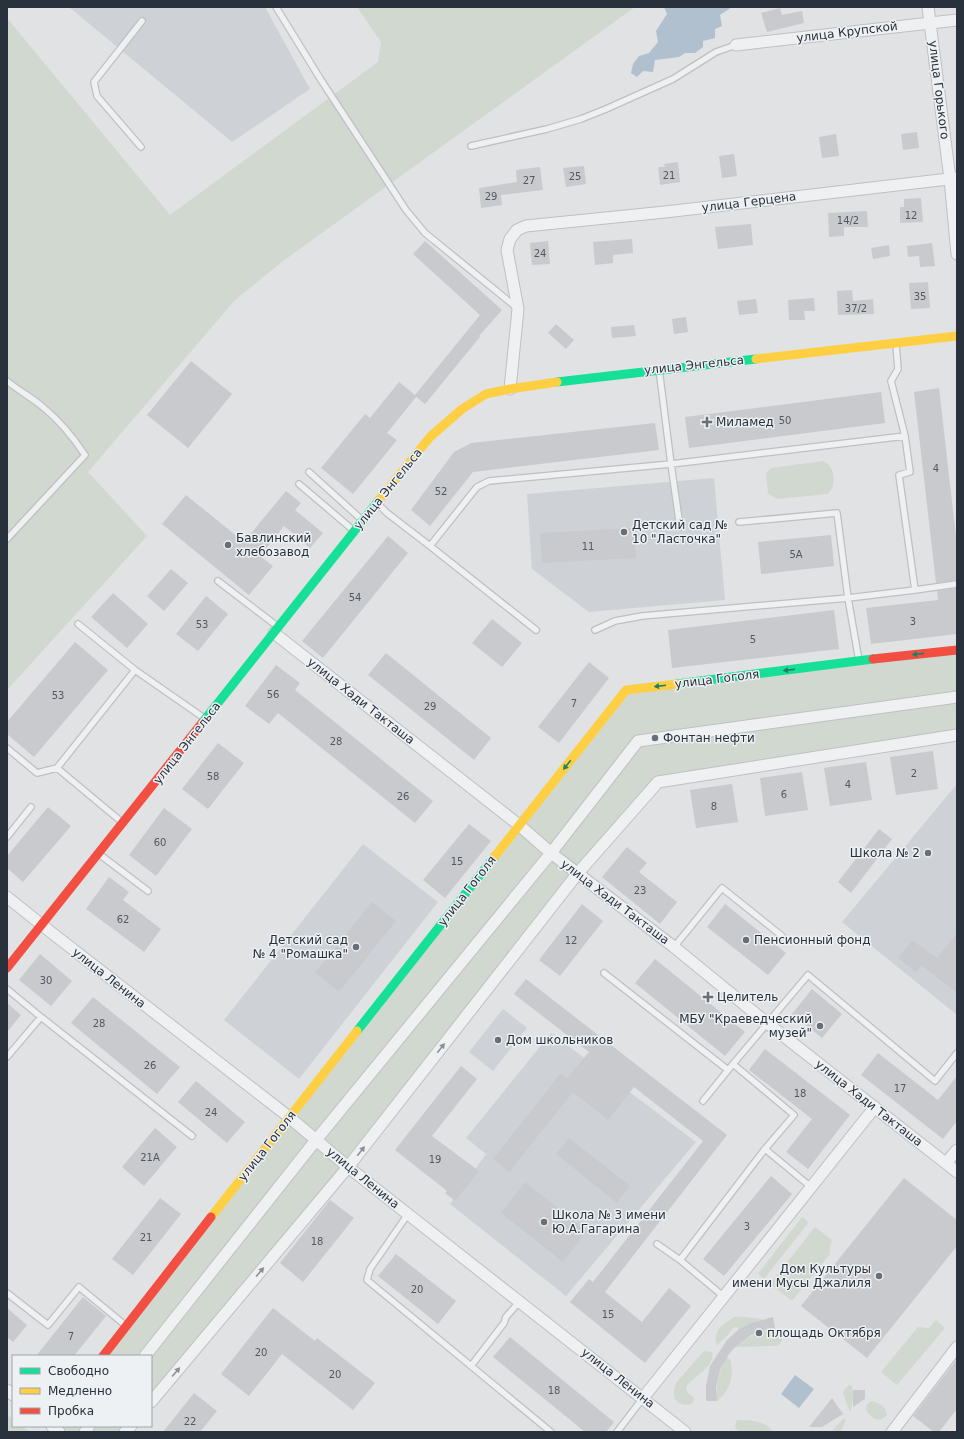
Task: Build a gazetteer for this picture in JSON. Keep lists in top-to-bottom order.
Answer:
{
  "streets": {
    "street": [
      "улица Крупской",
      "улица Горького",
      "улица Герцена",
      "улица Энгельса",
      "улица Гоголя",
      "улица Хади Такташа",
      "улица Ленина"
    ]
  },
  "crossings": [
    ["улица Крупской", "улица Горького"],
    ["улица Горького", "улица Герцена"],
    ["улица Герцена", "улица Энгельса"],
    ["улица Энгельса", "улица Хади Такташа"],
    ["улица Энгельса", "улица Ленина"],
    ["улица Гоголя", "улица Хади Такташа"],
    ["улица Гоголя", "улица Ленина"]
  ],
  "places": {
    "health": ["Миламед", "Целитель"],
    "other": [
      "Детский сад № 10 \"Ласточка\"",
      "Бавлинский хлебозавод",
      "Фонтан нефти",
      "Школа № 2",
      "Пенсионный фонд",
      "Детский сад № 4 \"Ромашка\"",
      "МБУ \"Краеведческий музей\"",
      "Дом школьников",
      "Школа № 3 имени Ю.А.Гагарина",
      "Дом Культуры имени Мусы Джалиля",
      "площадь Октября"
    ]
  },
  "house_numbers": [
    "21",
    "25",
    "27",
    "29",
    "12",
    "14/2",
    "24",
    "35",
    "37/2",
    "50",
    "4",
    "52",
    "11",
    "5А",
    "54",
    "3",
    "53",
    "5",
    "56",
    "53",
    "7",
    "29",
    "28",
    "2",
    "58",
    "4",
    "6",
    "26",
    "8",
    "60",
    "15",
    "23",
    "62",
    "12",
    "30",
    "28",
    "26",
    "17",
    "18",
    "24",
    "21А",
    "19",
    "3",
    "21",
    "18",
    "20",
    "15",
    "7",
    "20",
    "20",
    "18",
    "22"
  ],
  "legend": ["Свободно", "Медленно", "Пробка"]
}
